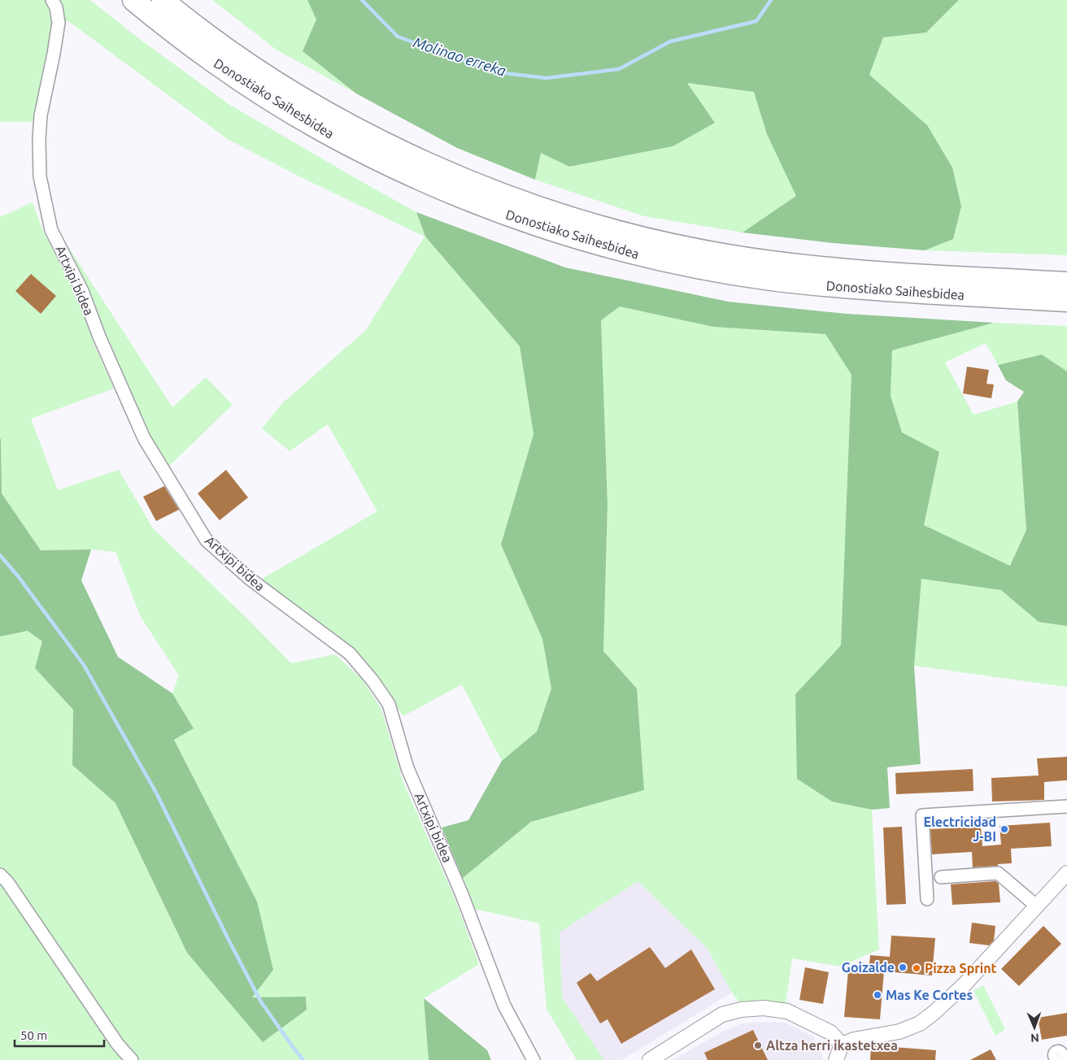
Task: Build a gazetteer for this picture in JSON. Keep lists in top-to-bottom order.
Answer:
{
  "streets": {
    "highway": ["Donostiako Saihesbidea"],
    "street": ["Artxipi bidea"]
  },
  "water": ["Molinao erreka"],
  "places": [
    "Electricidad J-BI",
    "Goizalde",
    "Pizza Sprint",
    "Mas Ke Cortes",
    "Altza herri ikastetxea"
  ],
  "scale_bar": "50 m",
  "north": "bottom"
}
